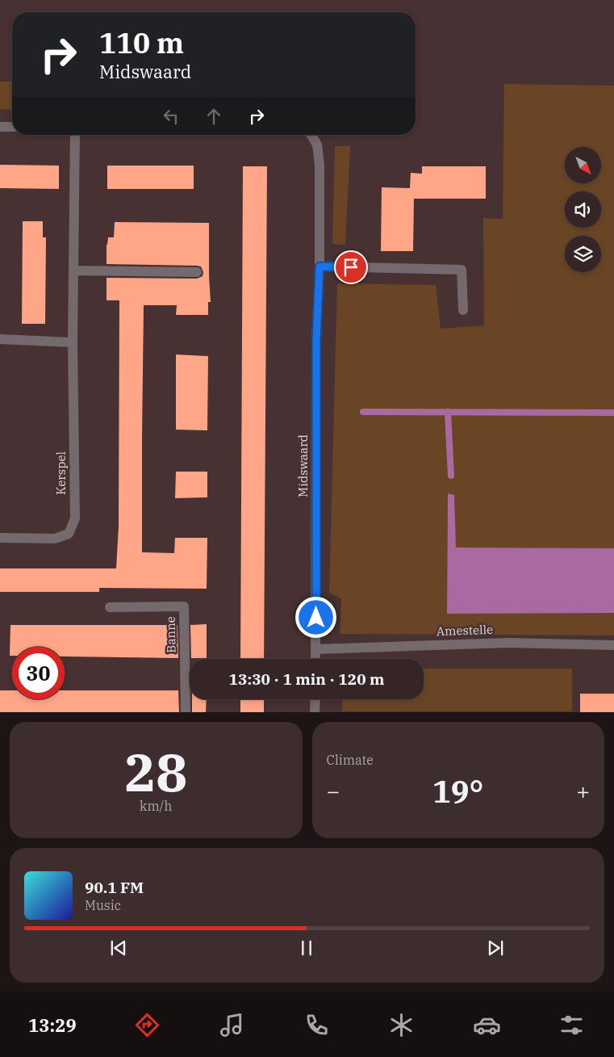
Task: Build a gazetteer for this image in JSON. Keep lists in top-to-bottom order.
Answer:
{
  "streets": {
    "street": [
      "Midswaard",
      "Kerspel",
      "Amestelle",
      "Banne"
    ]
  },
  "crossings": [
    ["Midswaard", "Amestelle"]
  ],
  "north": "bottom right",
  "page": {
    "turn": ["110 m", "Midswaard"],
    "limit": "30",
    "trip": "13:30 · 1 min · 120 m",
    "tile": [
      ["28", "km/h"],
      "Climate"
    ],
    "heat": ["−", "19°", "+"],
    "song": ["90.1 FM", "Music"],
    "tabs": "13:29"
  }
}
